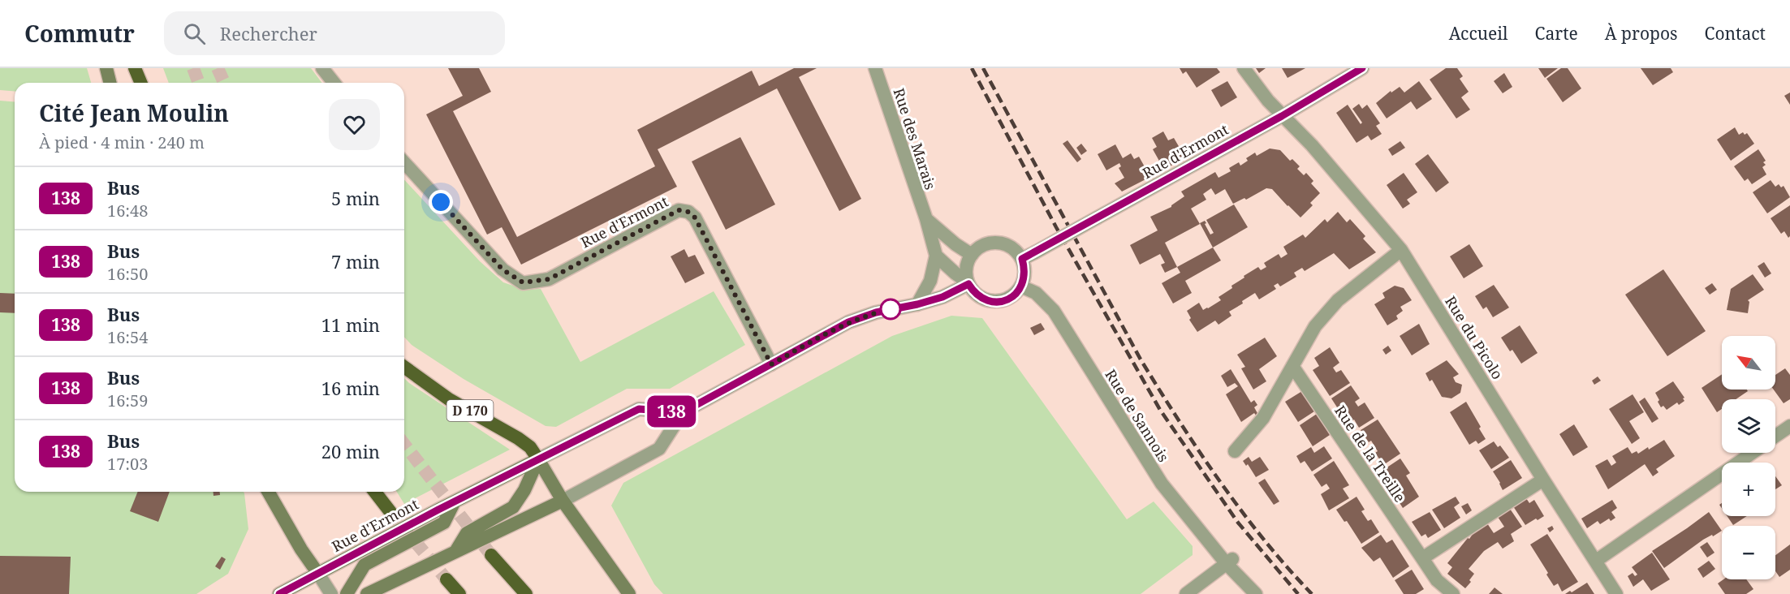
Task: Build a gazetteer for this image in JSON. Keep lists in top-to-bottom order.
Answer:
{
  "streets": {
    "highway": ["D 170"],
    "main road": ["Rue d'Ermont"],
    "street": [
      "Rue des Marais",
      "Rue du Picolo",
      "Rue de Sannois",
      "Rue de la Treille"
    ]
  },
  "crossings": [
    ["Rue d'Ermont", "Rue du Picolo"],
    ["Rue d'Ermont", "D 170"],
    ["Rue d'Ermont", "Rue de Sannois"]
  ],
  "lines": ["bus line 138"],
  "north": "top left",
  "page": {
    "header": "Commutr",
    "search": "Rechercher",
    "nav": [
      "Accueil",
      "Carte",
      "À propos",
      "Contact"
    ],
    "on_map": "138",
    "heading": ["Cité Jean Moulin", "À pied · 4 min · 240 m"],
    "list": [
      {
        "mark": "138",
        "name": "Bus",
        "note": "16:48",
        "value": "5 min"
      },
      {
        "mark": "138",
        "name": "Bus",
        "note": "16:50",
        "value": "7 min"
      },
      {
        "mark": "138",
        "name": "Bus",
        "note": "16:54",
        "value": "11 min"
      },
      {
        "mark": "138",
        "name": "Bus",
        "note": "16:59",
        "value": "16 min"
      },
      {
        "mark": "138",
        "name": "Bus",
        "note": "17:03",
        "value": "20 min"
      }
    ],
    "map_buttons": ["+", "−"]
  }
}
